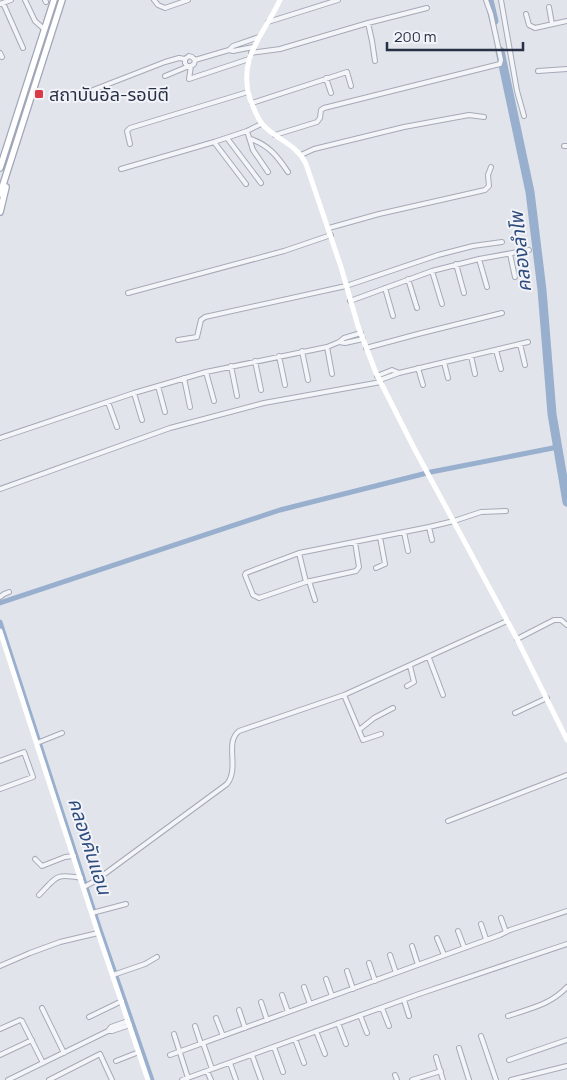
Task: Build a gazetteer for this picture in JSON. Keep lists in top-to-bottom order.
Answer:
{
  "water": ["คลองลำโพ", "คลองคันแอน"],
  "places": {
    "transit": ["สถาบันอัล-รอบิตี"]
  },
  "scale_bar": "200 m"
}
